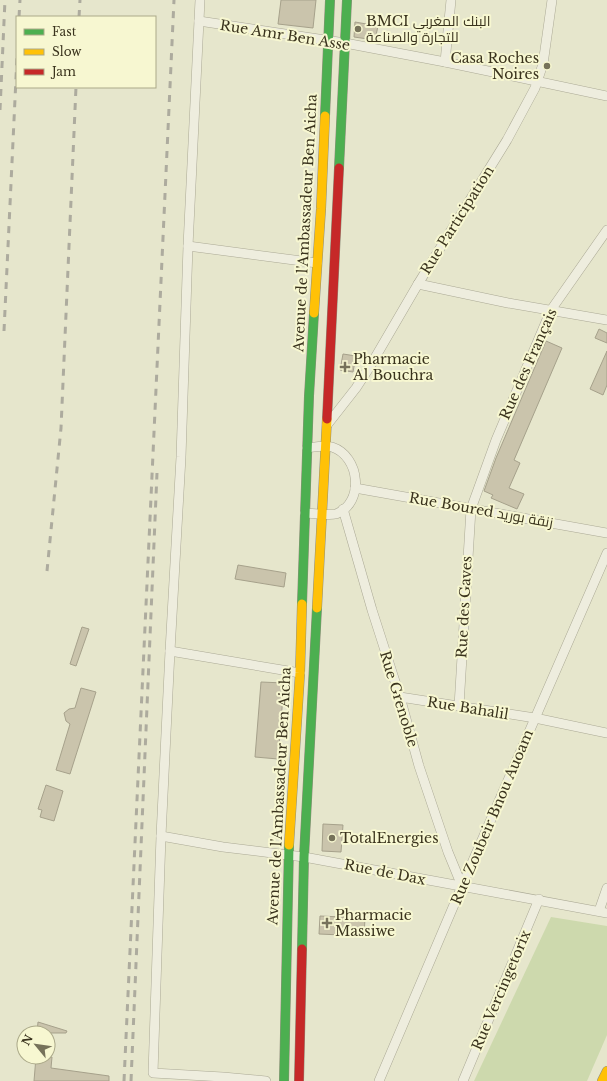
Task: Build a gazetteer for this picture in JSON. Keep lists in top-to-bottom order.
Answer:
{
  "streets": {
    "main road": ["Avenue de l'Ambassadeur Ben Aicha"],
    "street": [
      "Rue Amr Ben Asse",
      "Rue Participation",
      "Rue des Français",
      "Rue Boured زنقة بوريد",
      "Rue des Gaves",
      "Rue Grenoble",
      "Rue Bahalil",
      "Rue Zoubeir Bnou Auoam",
      "Rue de Dax",
      "Rue Vercingetorix"
    ]
  },
  "crossings": [
    ["Rue Amr Ben Asse", "Rue Participation"],
    ["Rue Amr Ben Asse", "Avenue de l'Ambassadeur Ben Aicha"],
    ["Rue Participation", "Avenue de l'Ambassadeur Ben Aicha"],
    ["Avenue de l'Ambassadeur Ben Aicha", "Rue de Dax"],
    ["Rue des Français", "Rue Boured زنقة بوريد"],
    ["Rue des Français", "Rue des Gaves"],
    ["Rue Boured زنقة بوريد", "Rue des Gaves"],
    ["Rue des Gaves", "Rue Bahalil"],
    ["Rue Grenoble", "Rue Bahalil"],
    ["Rue Grenoble", "Rue Zoubeir Bnou Auoam"],
    ["Rue Grenoble", "Rue de Dax"],
    ["Rue Bahalil", "Rue Zoubeir Bnou Auoam"],
    ["Rue Zoubeir Bnou Auoam", "Rue de Dax"],
    ["Rue de Dax", "Rue Vercingetorix"]
  ],
  "places": {
    "other": ["BMCI البنك المغربي للتجارة والصناعة", "Casa Roches Noires", "TotalEnergies"],
    "health": ["Pharmacie Al Bouchra", "Pharmacie Massiwe"]
  },
  "legend": ["Fast", "Slow", "Jam"],
  "north": "top left"
}
